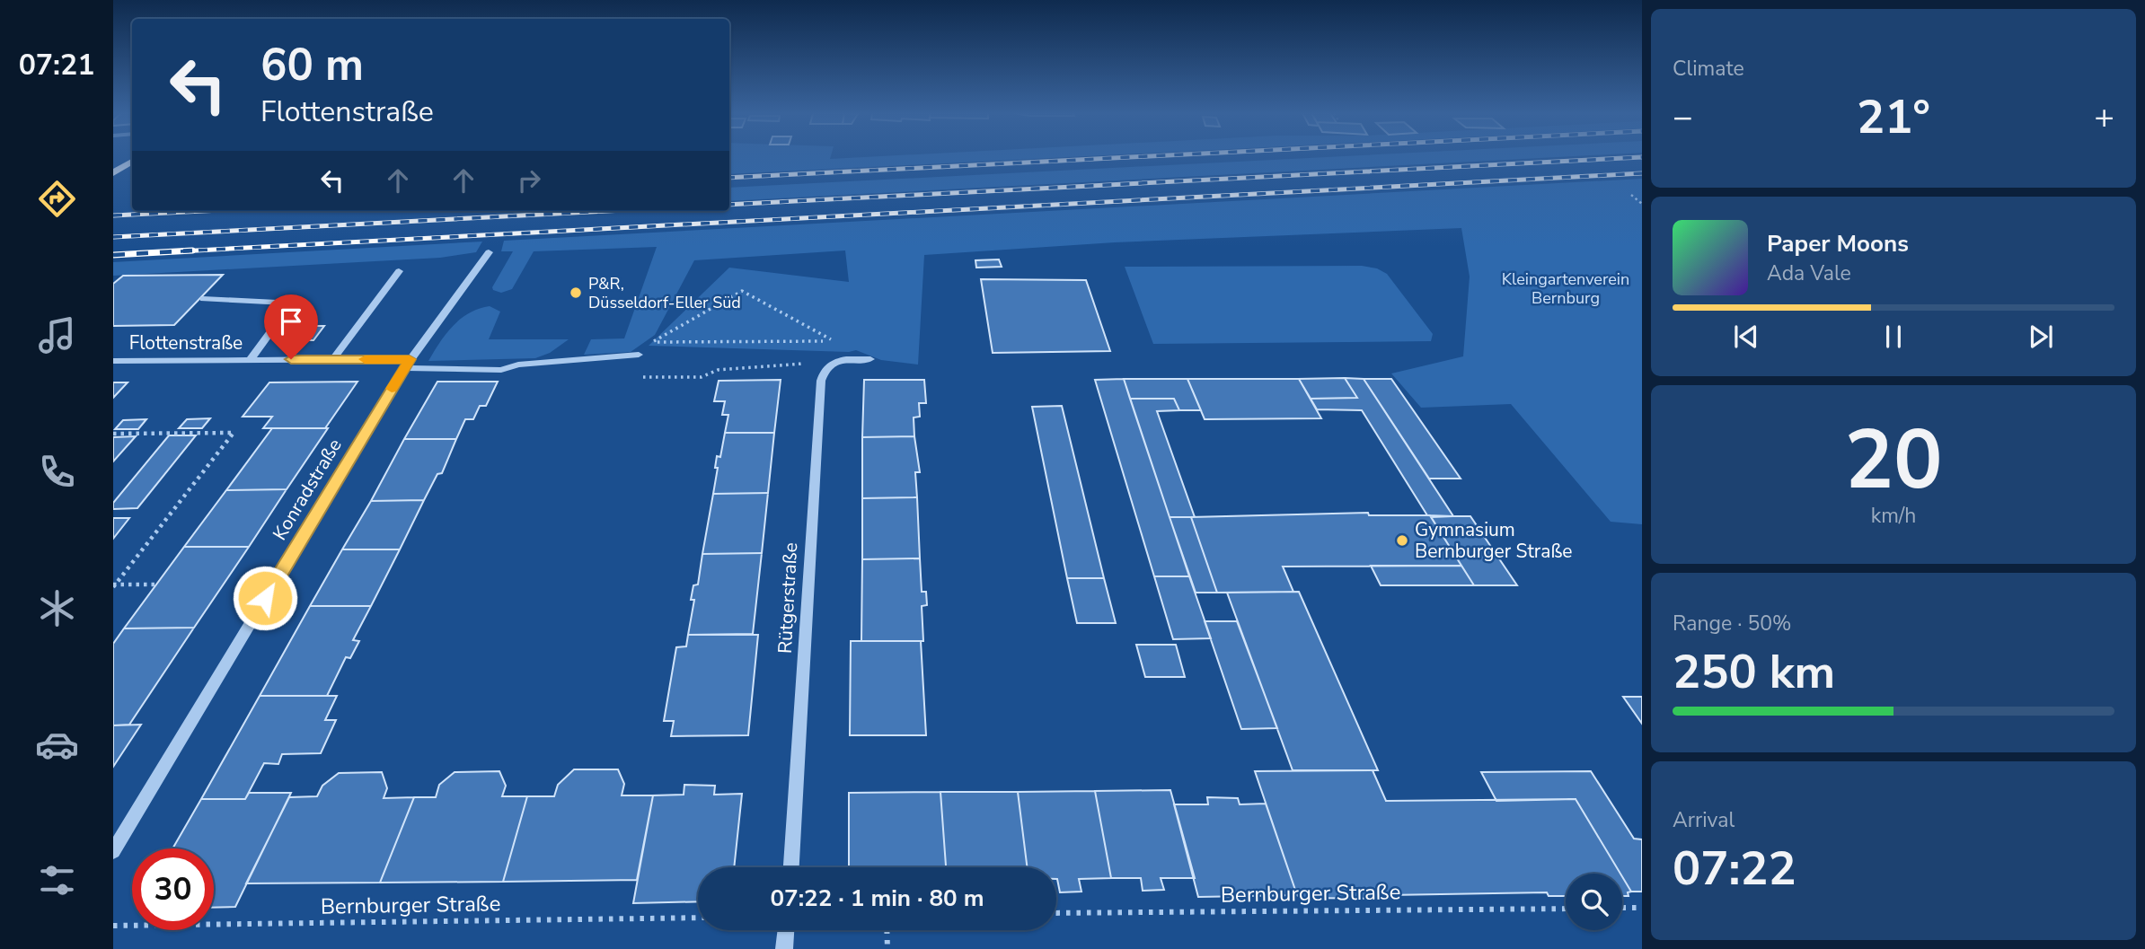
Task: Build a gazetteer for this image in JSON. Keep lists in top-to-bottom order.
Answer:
{
  "streets": {
    "street": ["Flottenstraße", "Konradstraße", "Rütgerstraße"],
    "path": ["Bernburger Straße"]
  },
  "crossings": [
    ["Flottenstraße", "Konradstraße"]
  ],
  "parks": ["Kleingartenverein Bernburg"],
  "places": ["P&R, Düsseldorf-Eller Süd", "Gymnasium Bernburger Straße"],
  "page": {
    "tabs": "07:21",
    "tile": [
      "Climate",
      ["20", "km/h"],
      ["Range · 50%", "250 km"],
      ["Arrival", "07:22"]
    ],
    "turn": ["60 m", "Flottenstraße"],
    "heat": ["−", "21°", "+"],
    "song": ["Paper Moons", "Ada Vale"],
    "limit": "30",
    "trip": "07:22 · 1 min · 80 m"
  }
}
